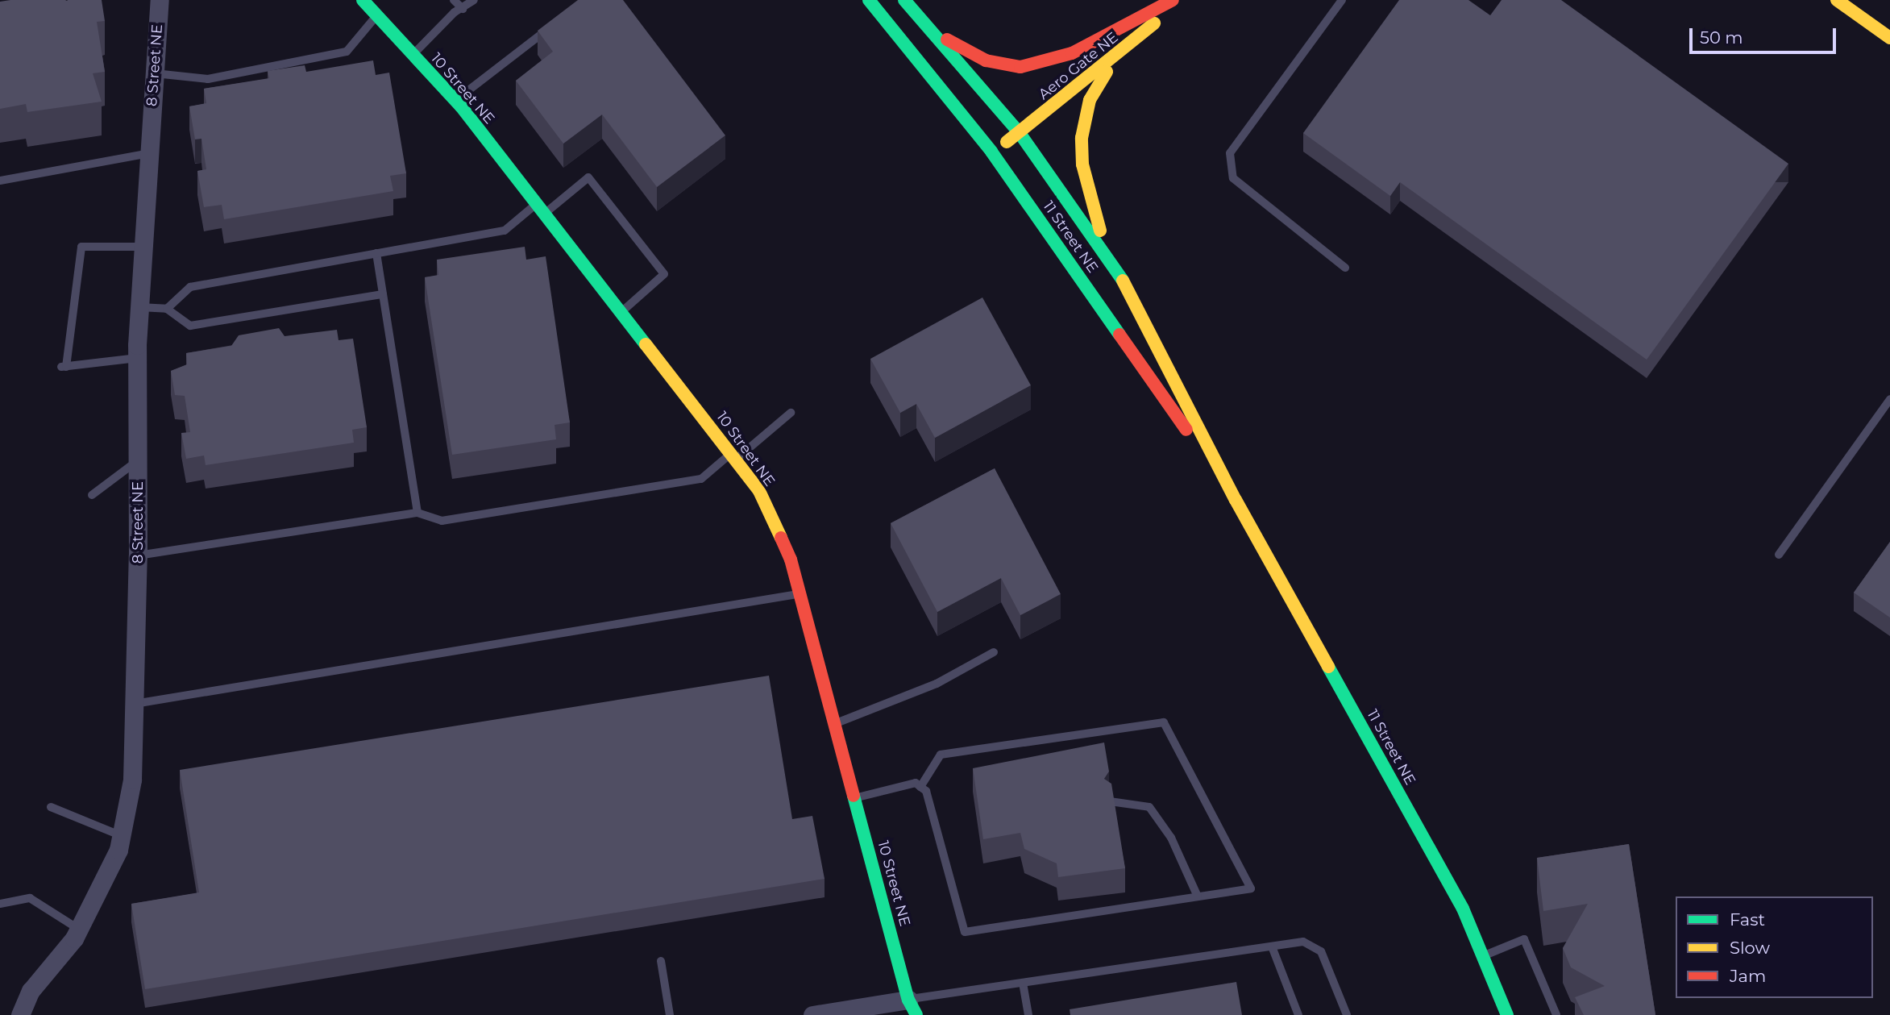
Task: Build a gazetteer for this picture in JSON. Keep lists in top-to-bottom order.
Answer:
{
  "streets": {
    "street": [
      "8 Street NE",
      "Aero Gate NE",
      "10 Street NE",
      "11 Street NE"
    ]
  },
  "crossings": [
    ["Aero Gate NE", "11 Street NE"]
  ],
  "legend": ["Fast", "Slow", "Jam"],
  "scale_bar": "50 m"
}
